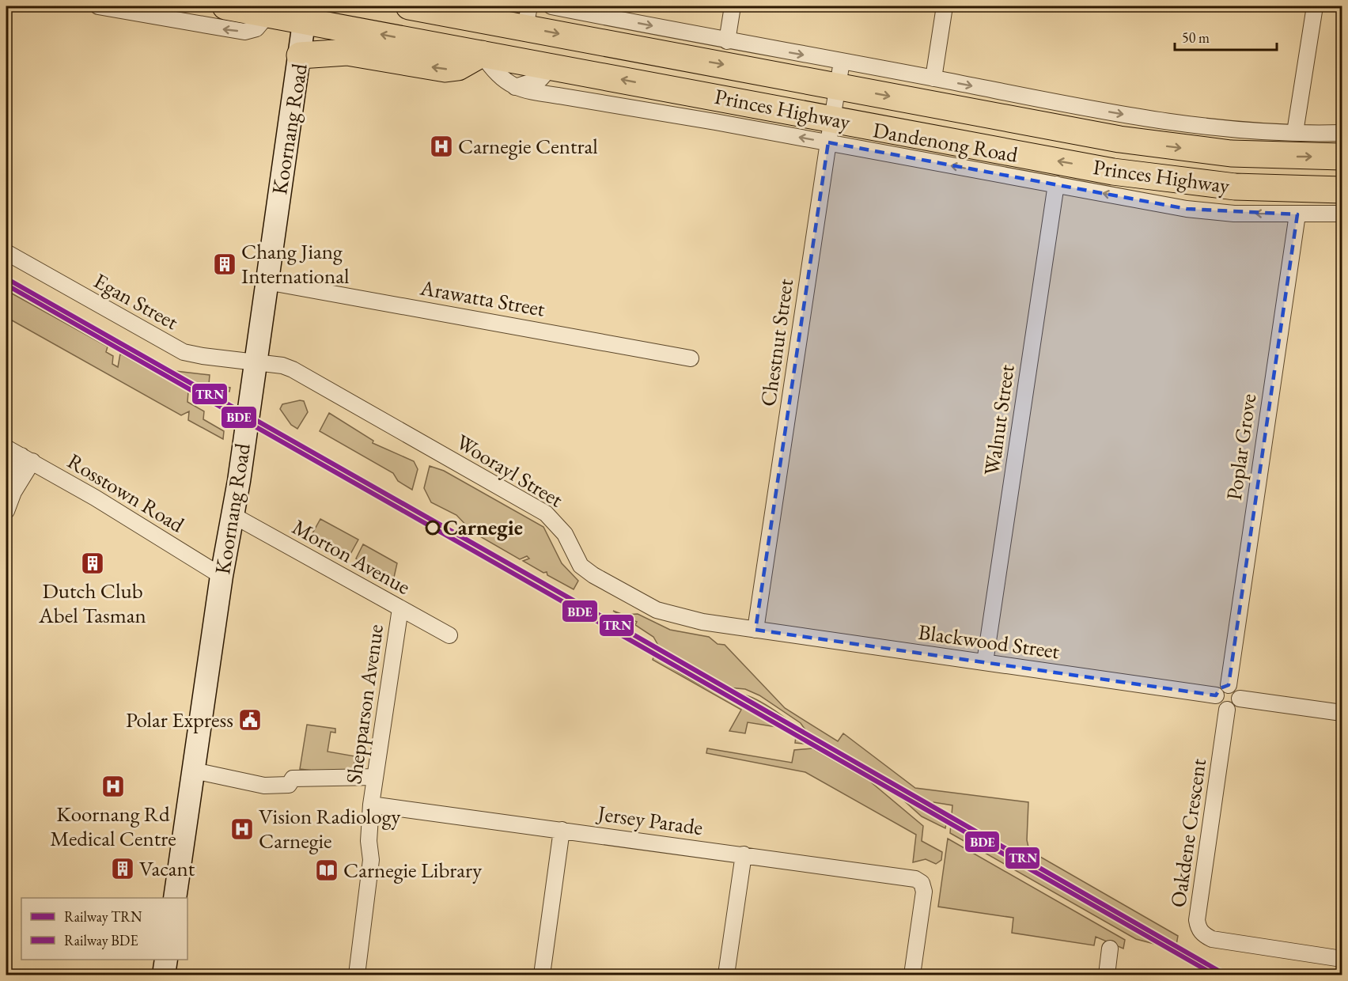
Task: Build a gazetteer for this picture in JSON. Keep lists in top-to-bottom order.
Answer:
{
  "streets": {
    "highway": ["Princes Highway"],
    "street": [
      "Koornang Road",
      "Dandenong Road",
      "Arawatta Street",
      "Egan Street",
      "Chestnut Street",
      "Walnut Street",
      "Poplar Grove",
      "Woorayl Street",
      "Rosstown Road",
      "Morton Avenue",
      "Blackwood Street",
      "Shepparson Avenue",
      "Jersey Parade",
      "Oakdene Crescent"
    ]
  },
  "crossings": [
    ["Princes Highway", "Koornang Road"],
    ["Princes Highway", "Dandenong Road"],
    ["Princes Highway", "Chestnut Street"],
    ["Koornang Road", "Arawatta Street"],
    ["Koornang Road", "Egan Street"],
    ["Koornang Road", "Woorayl Street"],
    ["Koornang Road", "Rosstown Road"],
    ["Koornang Road", "Morton Avenue"],
    ["Dandenong Road", "Chestnut Street"],
    ["Dandenong Road", "Walnut Street"],
    ["Dandenong Road", "Poplar Grove"],
    ["Egan Street", "Woorayl Street"],
    ["Chestnut Street", "Woorayl Street"],
    ["Chestnut Street", "Blackwood Street"],
    ["Walnut Street", "Blackwood Street"],
    ["Poplar Grove", "Blackwood Street"],
    ["Poplar Grove", "Oakdene Crescent"],
    ["Woorayl Street", "Blackwood Street"],
    ["Morton Avenue", "Shepparson Avenue"],
    ["Blackwood Street", "Oakdene Crescent"],
    ["Shepparson Avenue", "Jersey Parade"]
  ],
  "places": {
    "hospital": ["Carnegie Central", "Koornang Rd Medical Centre", "Vision Radiology Carnegie"],
    "building": ["Chang Jiang International", "Dutch Club Abel Tasman", "Vacant"],
    "other": ["Carnegie"],
    "public building": ["Polar Express"],
    "library": ["Carnegie Library"]
  },
  "lines": ["rail line TRN", "rail line BDE"],
  "legend": ["Railway TRN", "Railway BDE"],
  "scale_bar": "50 m"
}
